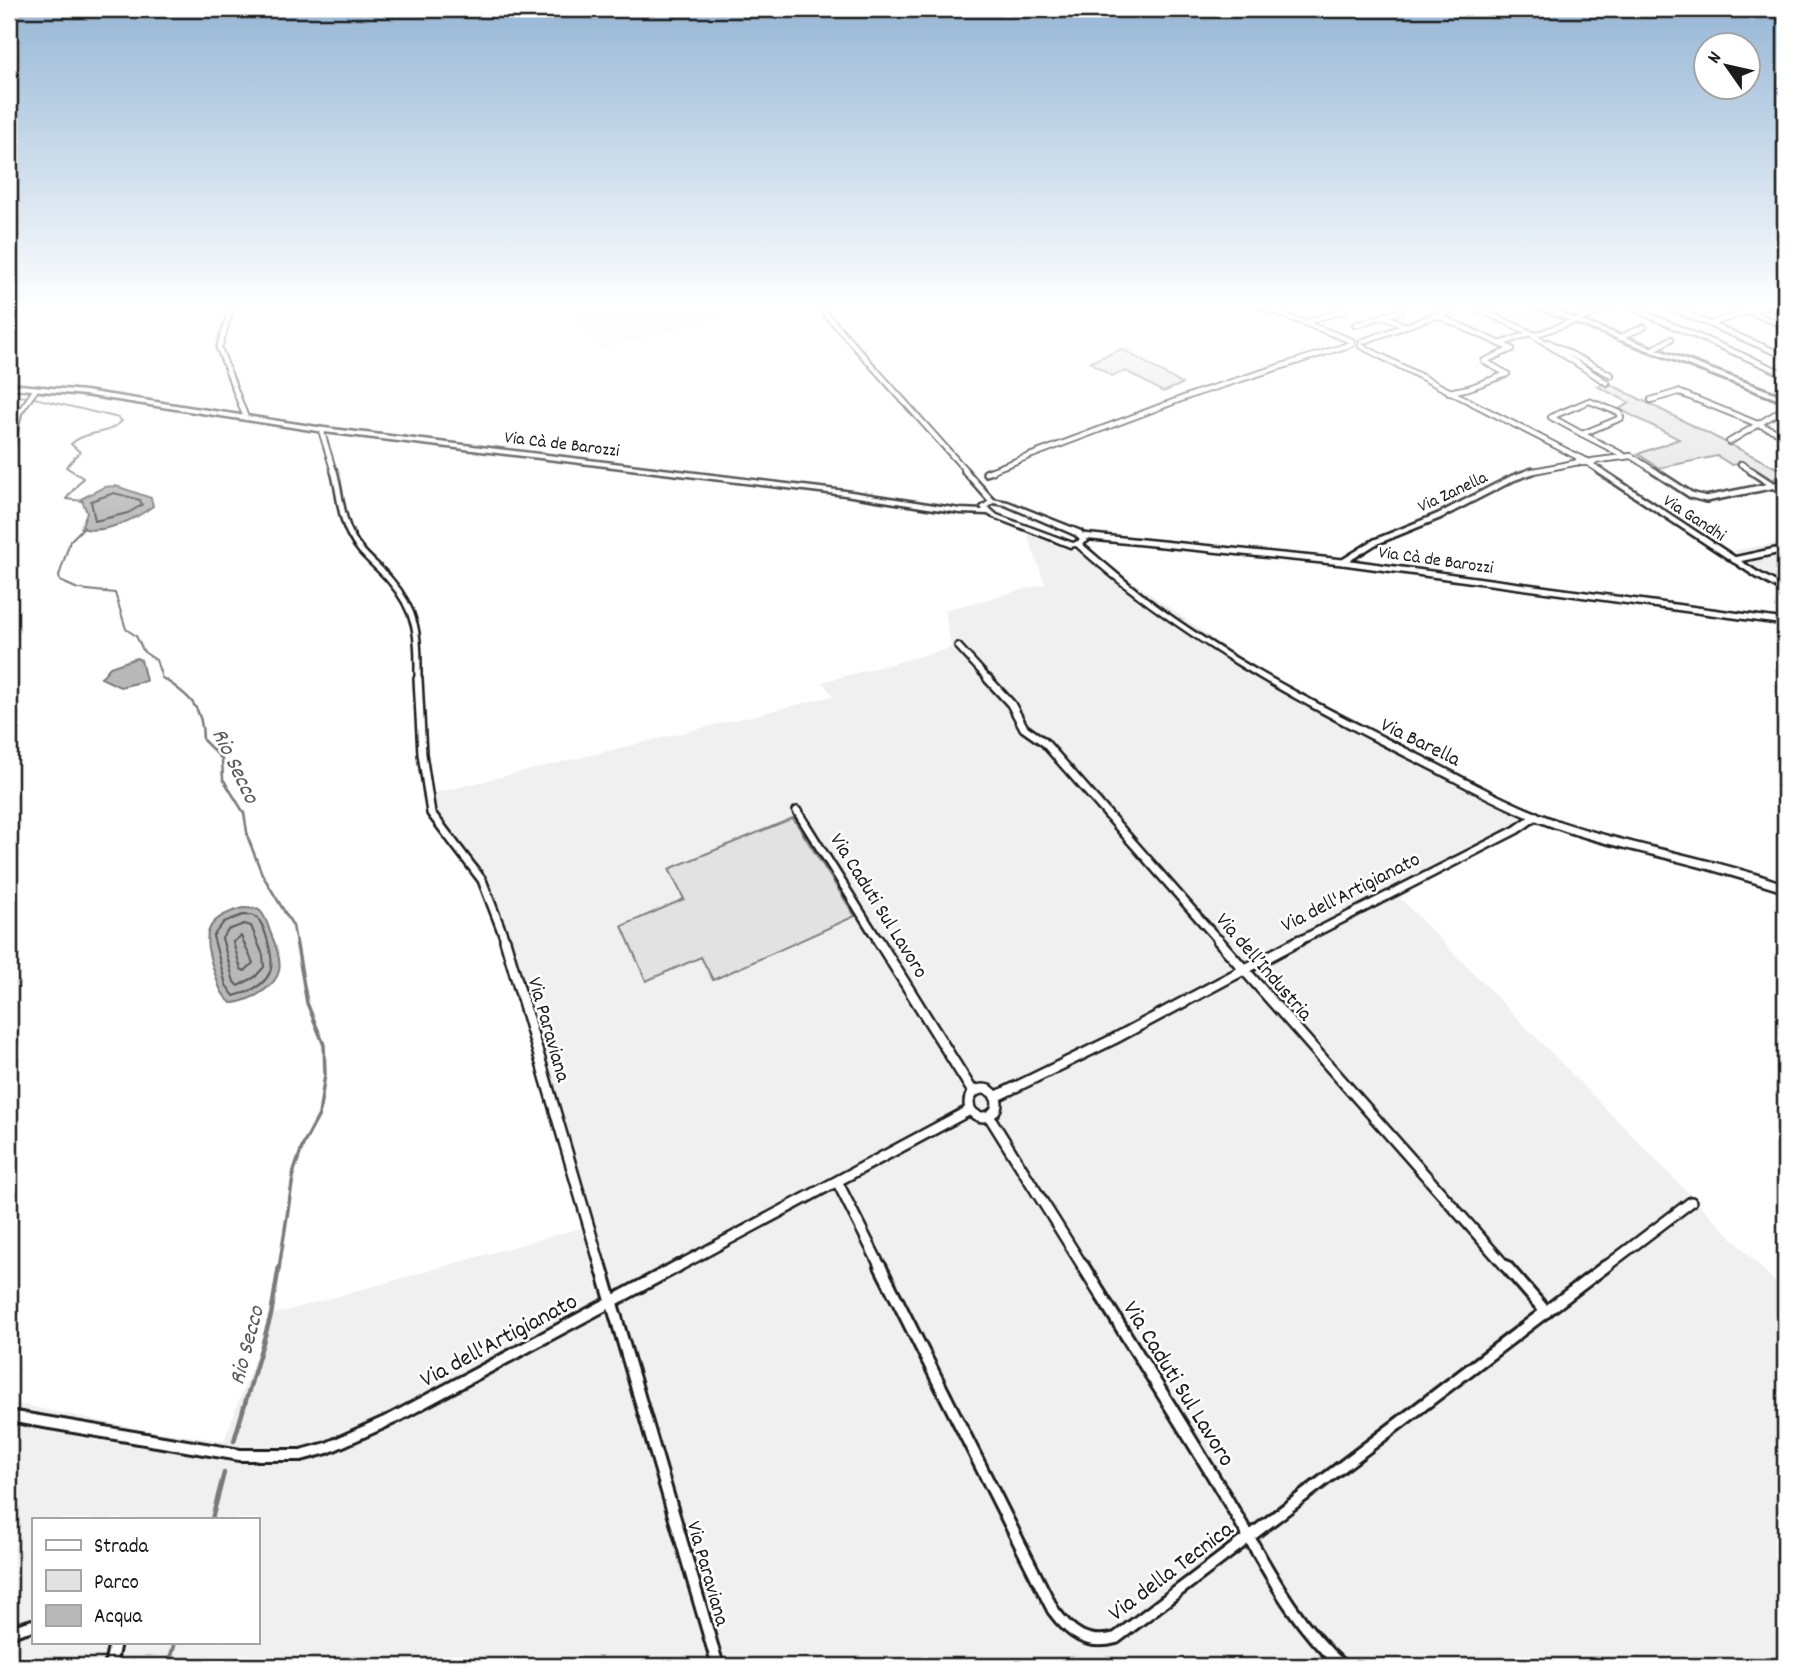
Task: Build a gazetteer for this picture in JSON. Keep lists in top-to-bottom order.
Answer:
{
  "streets": {
    "street": [
      "Via Cà de Barozzi",
      "Via Zanella",
      "Via Gandhi",
      "Via Barella",
      "Via dell'Artigianato",
      "Via Caduti Sul Lavoro",
      "Via dell’Industria",
      "Via Paraviana",
      "Via della Tecnica"
    ]
  },
  "crossings": [
    ["Via Cà de Barozzi", "Via Zanella"],
    ["Via Cà de Barozzi", "Via Barella"],
    ["Via Cà de Barozzi", "Via Paraviana"],
    ["Via Barella", "Via dell'Artigianato"],
    ["Via dell'Artigianato", "Via Caduti Sul Lavoro"],
    ["Via dell'Artigianato", "Via dell’Industria"],
    ["Via dell'Artigianato", "Via Paraviana"],
    ["Via dell'Artigianato", "Via della Tecnica"],
    ["Via Caduti Sul Lavoro", "Via della Tecnica"],
    ["Via dell’Industria", "Via della Tecnica"]
  ],
  "water": ["Rio Secco"],
  "legend": ["Strada", "Parco", "Acqua"],
  "north": "top left"
}
